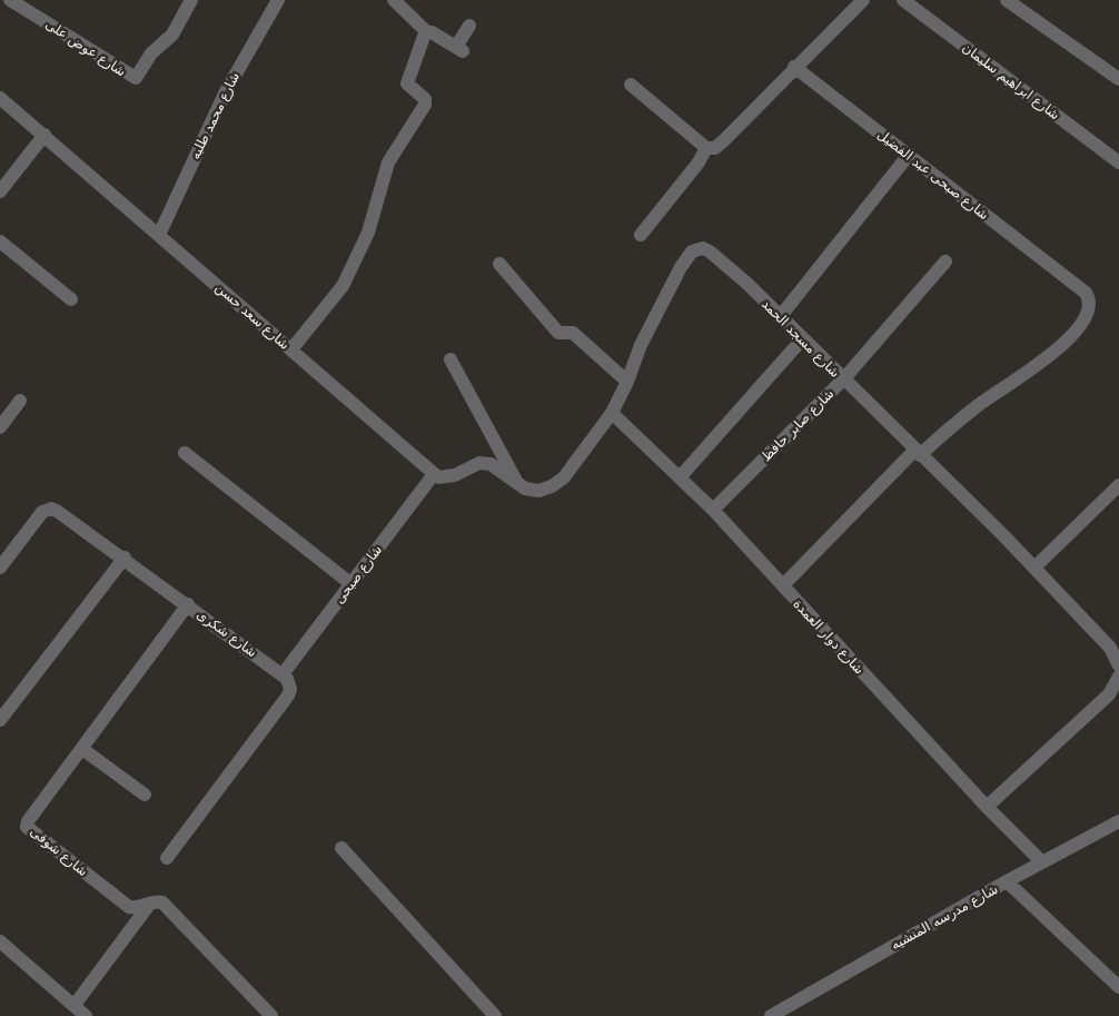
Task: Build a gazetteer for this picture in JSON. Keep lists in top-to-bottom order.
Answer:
{
  "streets": {
    "street": [
      "شارع عوض على",
      "شارع ابراهيم سليمان",
      "شارع محمد طلبه",
      "شارع صبحى عبد الفضيل",
      "شارع سعد حسن",
      "شارع مسجد الحمد",
      "شارع صابر حافظ",
      "شارع صبحى",
      "شارع شكرى",
      "شارع دوار العمدة",
      "شارع شوقى",
      "شارع مدرسه المنشيه"
    ]
  },
  "crossings": [
    ["شارع محمد طلبه", "شارع سعد حسن"],
    ["شارع صبحى عبد الفضيل", "شارع مسجد الحمد"],
    ["شارع سعد حسن", "شارع صبحى"],
    ["شارع مسجد الحمد", "شارع صابر حافظ"],
    ["شارع مسجد الحمد", "شارع دوار العمدة"],
    ["شارع صابر حافظ", "شارع دوار العمدة"],
    ["شارع صبحى", "شارع شكرى"],
    ["شارع شكرى", "شارع شوقى"],
    ["شارع دوار العمدة", "شارع مدرسه المنشيه"]
  ]
}
